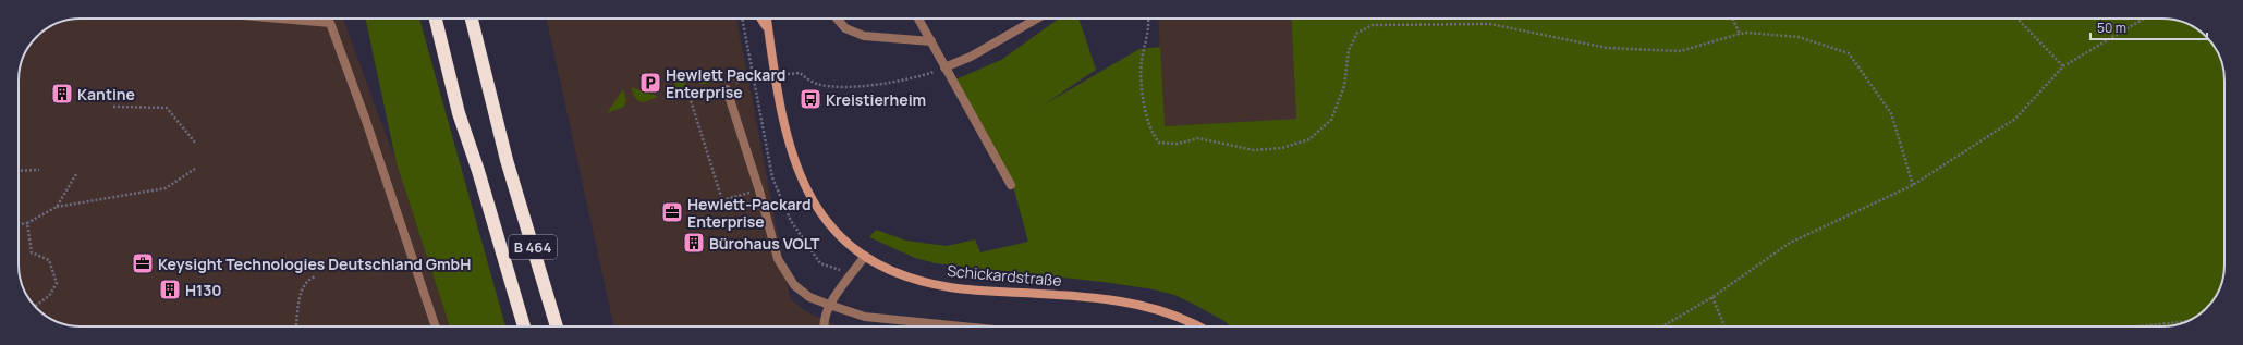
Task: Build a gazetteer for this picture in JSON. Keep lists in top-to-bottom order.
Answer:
{
  "streets": {
    "highway": ["B 464"],
    "street": ["Schickardstraße"]
  },
  "places": {
    "parking": ["Hewlett Packard Enterprise"],
    "building": ["Kantine", "Bürohaus VOLT", "H130"],
    "bus stop": ["Kreistierheim"],
    "office": ["Hewlett-Packard Enterprise", "Keysight Technologies Deutschland GmbH"]
  },
  "scale_bar": "50 m"
}
